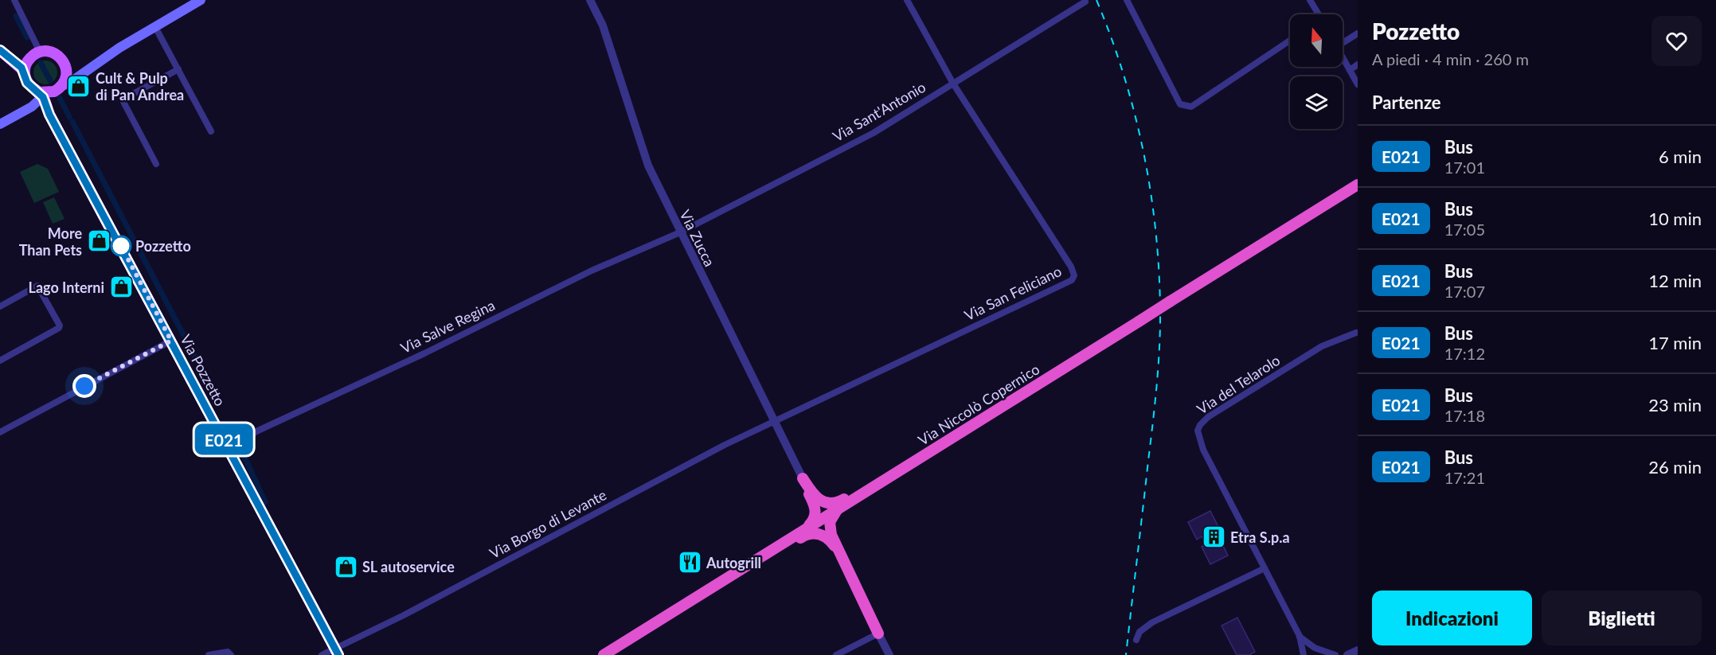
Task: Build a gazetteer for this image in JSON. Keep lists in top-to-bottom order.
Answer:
{
  "streets": {
    "highway": ["Via Niccolò Copernico"],
    "main road": ["Via Pozzetto"],
    "street": [
      "Via Sant'Antonio",
      "Via Zucca",
      "Via San Feliciano",
      "Via Salve Regina",
      "Via del Telarolo",
      "Via Borgo di Levante"
    ]
  },
  "crossings": [
    ["Via Sant'Antonio", "Via Zucca"],
    ["Via Sant'Antonio", "Via San Feliciano"],
    ["Via Sant'Antonio", "Via Salve Regina"],
    ["Via Zucca", "Via San Feliciano"],
    ["Via Zucca", "Via Salve Regina"],
    ["Via Zucca", "Via Borgo di Levante"],
    ["Via San Feliciano", "Via Borgo di Levante"],
    ["Via Salve Regina", "Via Pozzetto"],
    ["Via Pozzetto", "Via Borgo di Levante"]
  ],
  "places": {
    "shop": [
      "Cult & Pulp di Pan Andrea",
      "More Than Pets",
      "Lago Interni",
      "SL autoservice"
    ],
    "other": ["Pozzetto"],
    "building": ["Etra S.p.a"],
    "restaurant": ["Autogrill"]
  },
  "lines": ["bus line E021"],
  "north": "top",
  "page": {
    "on_map": "E021",
    "heading": [
      ["Pozzetto", "A piedi · 4 min · 260 m"],
      "Partenze"
    ],
    "list": [
      {
        "mark": "E021",
        "name": "Bus",
        "note": "17:01",
        "value": "6 min"
      },
      {
        "mark": "E021",
        "name": "Bus",
        "note": "17:05",
        "value": "10 min"
      },
      {
        "mark": "E021",
        "name": "Bus",
        "note": "17:07",
        "value": "12 min"
      },
      {
        "mark": "E021",
        "name": "Bus",
        "note": "17:12",
        "value": "17 min"
      },
      {
        "mark": "E021",
        "name": "Bus",
        "note": "17:18",
        "value": "23 min"
      },
      {
        "mark": "E021",
        "name": "Bus",
        "note": "17:21",
        "value": "26 min"
      }
    ],
    "buttons": ["Indicazioni", "Biglietti"]
  }
}
